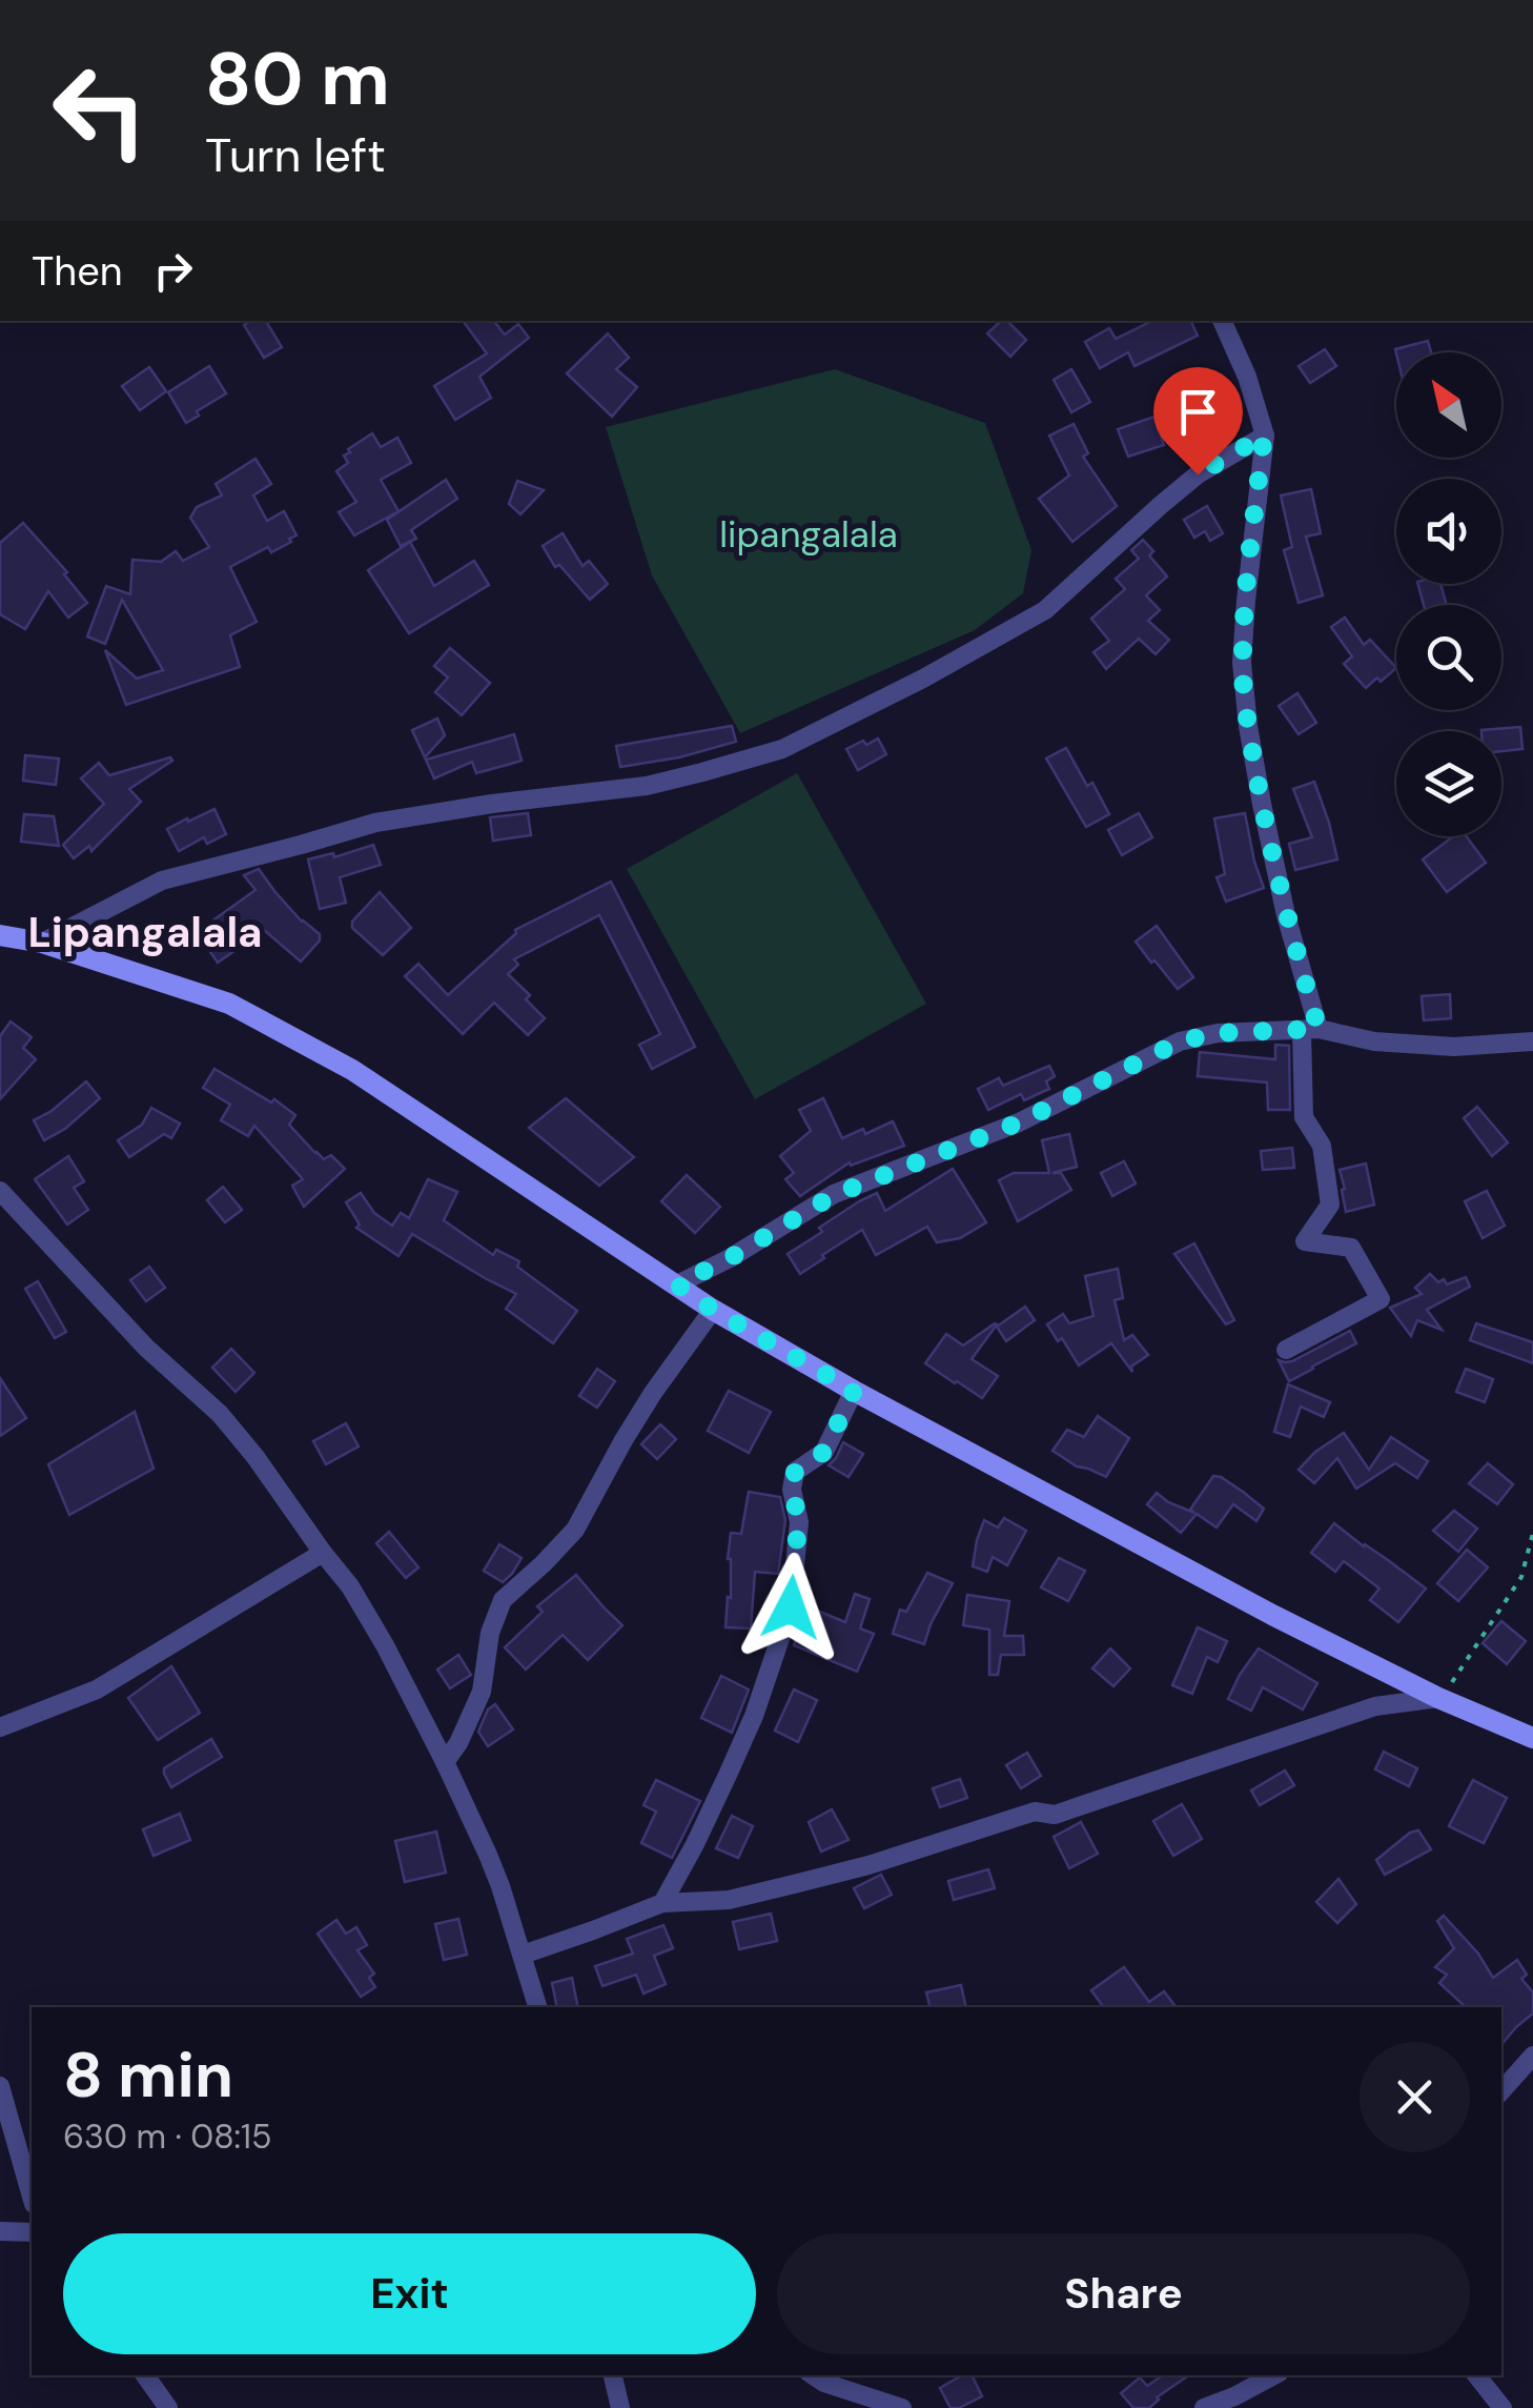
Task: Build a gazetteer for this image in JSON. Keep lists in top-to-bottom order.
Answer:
{
  "districts": ["Lipangalala"],
  "parks": ["lipangalala"],
  "north": "top left",
  "page": {
    "turn": ["80 m", "Turn left"],
    "then": "Then",
    "heading": ["8 min", "630 m · 08:15"],
    "buttons": ["Exit", "Share"]
  }
}
